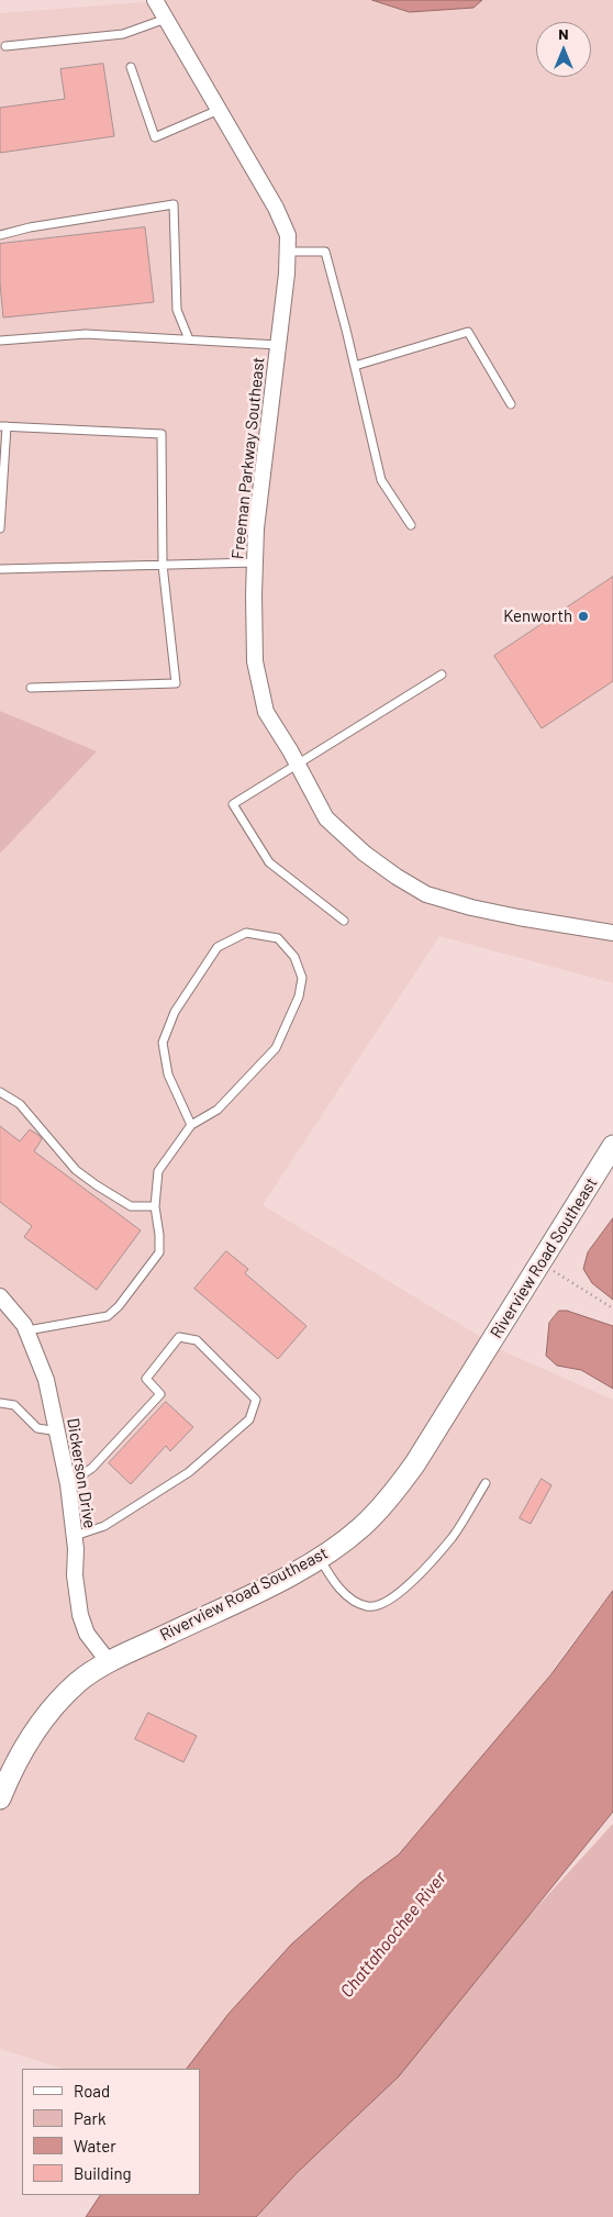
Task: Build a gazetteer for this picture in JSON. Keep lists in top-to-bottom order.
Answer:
{
  "streets": {
    "street": ["Freeman Parkway Southeast", "Riverview Road Southeast", "Dickerson Drive"]
  },
  "crossings": [
    ["Riverview Road Southeast", "Dickerson Drive"]
  ],
  "water": ["Chattahoochee River"],
  "places": ["Kenworth"],
  "legend": [
    "Road",
    "Park",
    "Water",
    "Building"
  ],
  "north": "top"
}
